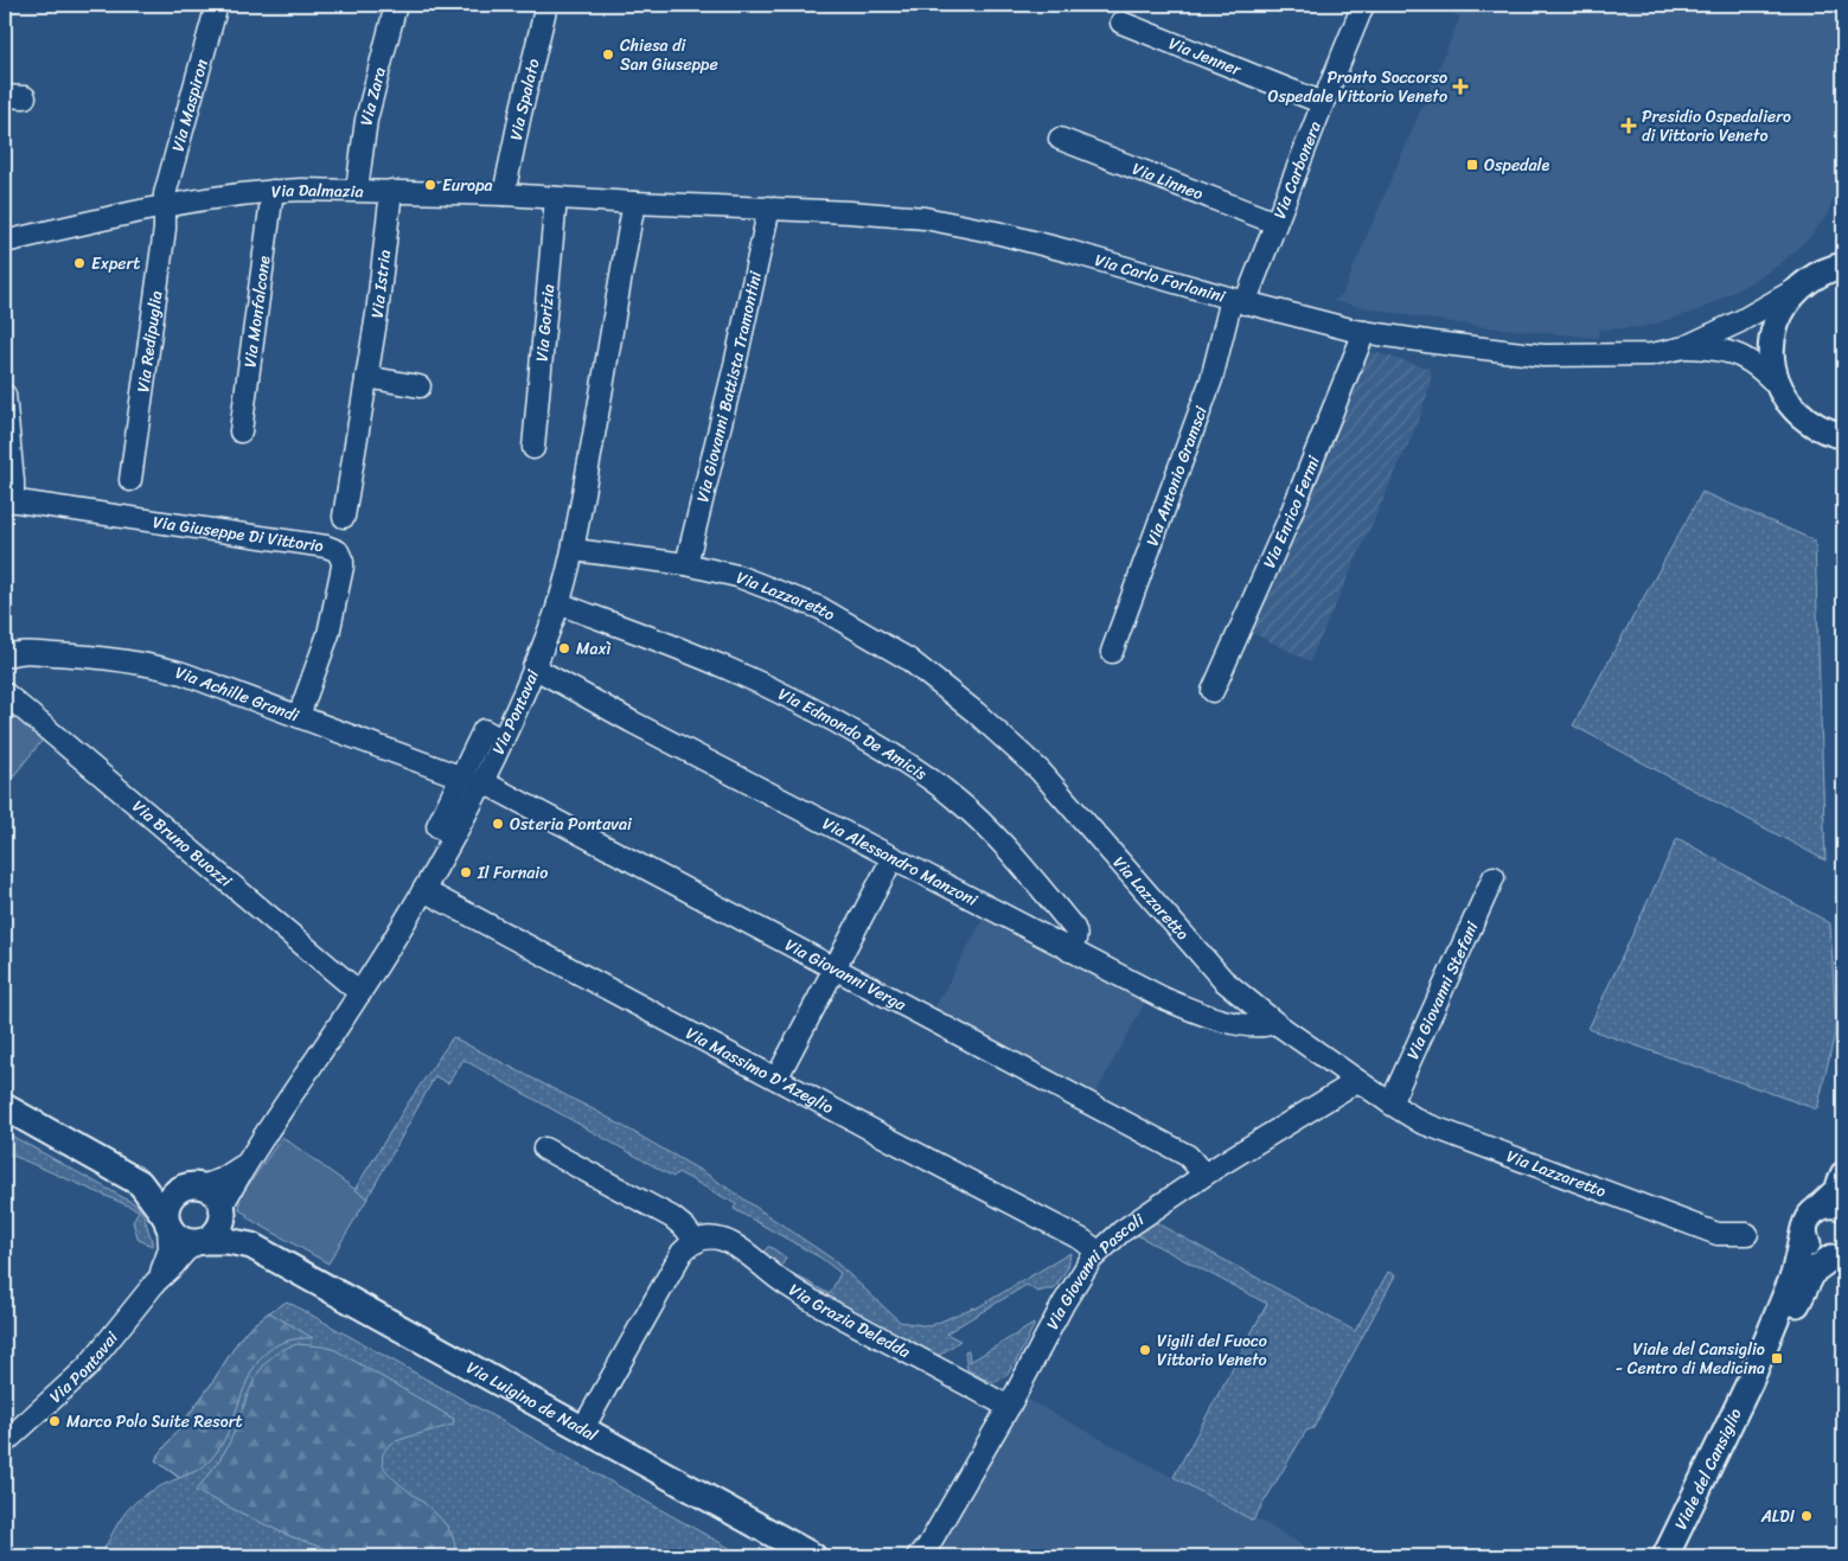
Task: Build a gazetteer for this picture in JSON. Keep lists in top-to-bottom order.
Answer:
{
  "streets": {
    "main road": ["Via Luigino de Nadal", "Viale del Cansiglio"],
    "street": [
      "Via Jenner",
      "Via Zara",
      "Via Spalato",
      "Via Maspiron",
      "Via Carbonera",
      "Via Linneo",
      "Via Dalmazia",
      "Via Carlo Forlanini",
      "Via Istria",
      "Via Monfalcone",
      "Via Gorizia",
      "Via Redipuglia",
      "Via Giovanni Battista Tramontini",
      "Via Antonio Gramsci",
      "Via Enrico Fermi",
      "Via Giuseppe Di Vittorio",
      "Via Lazzaretto",
      "Via Achille Grandi",
      "Via Pontavai",
      "Via Edmondo De Amicis",
      "Via Bruno Buozzi",
      "Via Alessandro Manzoni",
      "Via Giovanni Verga",
      "Via Giovanni Stefani",
      "Via Massimo D'Azeglio",
      "Via Giovanni Pascoli",
      "Via Grazia Deledda"
    ]
  },
  "crossings": [
    ["Via Jenner", "Via Carbonera"],
    ["Via Zara", "Via Dalmazia"],
    ["Via Spalato", "Via Dalmazia"],
    ["Via Maspiron", "Via Dalmazia"],
    ["Via Maspiron", "Via Redipuglia"],
    ["Via Carbonera", "Via Linneo"],
    ["Via Carbonera", "Via Carlo Forlanini"],
    ["Via Carbonera", "Via Antonio Gramsci"],
    ["Via Dalmazia", "Via Carlo Forlanini"],
    ["Via Dalmazia", "Via Istria"],
    ["Via Dalmazia", "Via Monfalcone"],
    ["Via Dalmazia", "Via Gorizia"],
    ["Via Dalmazia", "Via Redipuglia"],
    ["Via Dalmazia", "Via Pontavai"],
    ["Via Carlo Forlanini", "Via Giovanni Battista Tramontini"],
    ["Via Carlo Forlanini", "Via Antonio Gramsci"],
    ["Via Carlo Forlanini", "Via Enrico Fermi"],
    ["Via Carlo Forlanini", "Via Pontavai"],
    ["Via Giovanni Battista Tramontini", "Via Lazzaretto"],
    ["Via Giuseppe Di Vittorio", "Via Achille Grandi"],
    ["Via Lazzaretto", "Via Pontavai"],
    ["Via Lazzaretto", "Via Alessandro Manzoni"],
    ["Via Lazzaretto", "Via Giovanni Stefani"],
    ["Via Lazzaretto", "Via Giovanni Pascoli"],
    ["Via Achille Grandi", "Via Pontavai"],
    ["Via Achille Grandi", "Via Giovanni Verga"],
    ["Via Pontavai", "Via Edmondo De Amicis"],
    ["Via Pontavai", "Via Bruno Buozzi"],
    ["Via Pontavai", "Via Alessandro Manzoni"],
    ["Via Pontavai", "Via Giovanni Verga"],
    ["Via Pontavai", "Via Massimo D'Azeglio"],
    ["Via Pontavai", "Via Luigino de Nadal"],
    ["Via Edmondo De Amicis", "Via Alessandro Manzoni"],
    ["Via Giovanni Verga", "Via Giovanni Pascoli"],
    ["Via Massimo D'Azeglio", "Via Giovanni Pascoli"],
    ["Via Giovanni Pascoli", "Via Grazia Deledda"]
  ],
  "places": {
    "other": [
      "Chiesa di San Giuseppe",
      "Europa",
      "Expert",
      "Maxì",
      "Osteria Pontavai",
      "Il Fornaio",
      "Vigili del Fuoco Vittorio Veneto",
      "Marco Polo Suite Resort",
      "ALDI"
    ],
    "health": ["Pronto Soccorso Ospedale Vittorio Veneto", "Presidio Ospedaliero di Vittorio Veneto"],
    "transit": ["Ospedale", "Viale del Cansiglio - Centro di Medicina"]
  }
}
